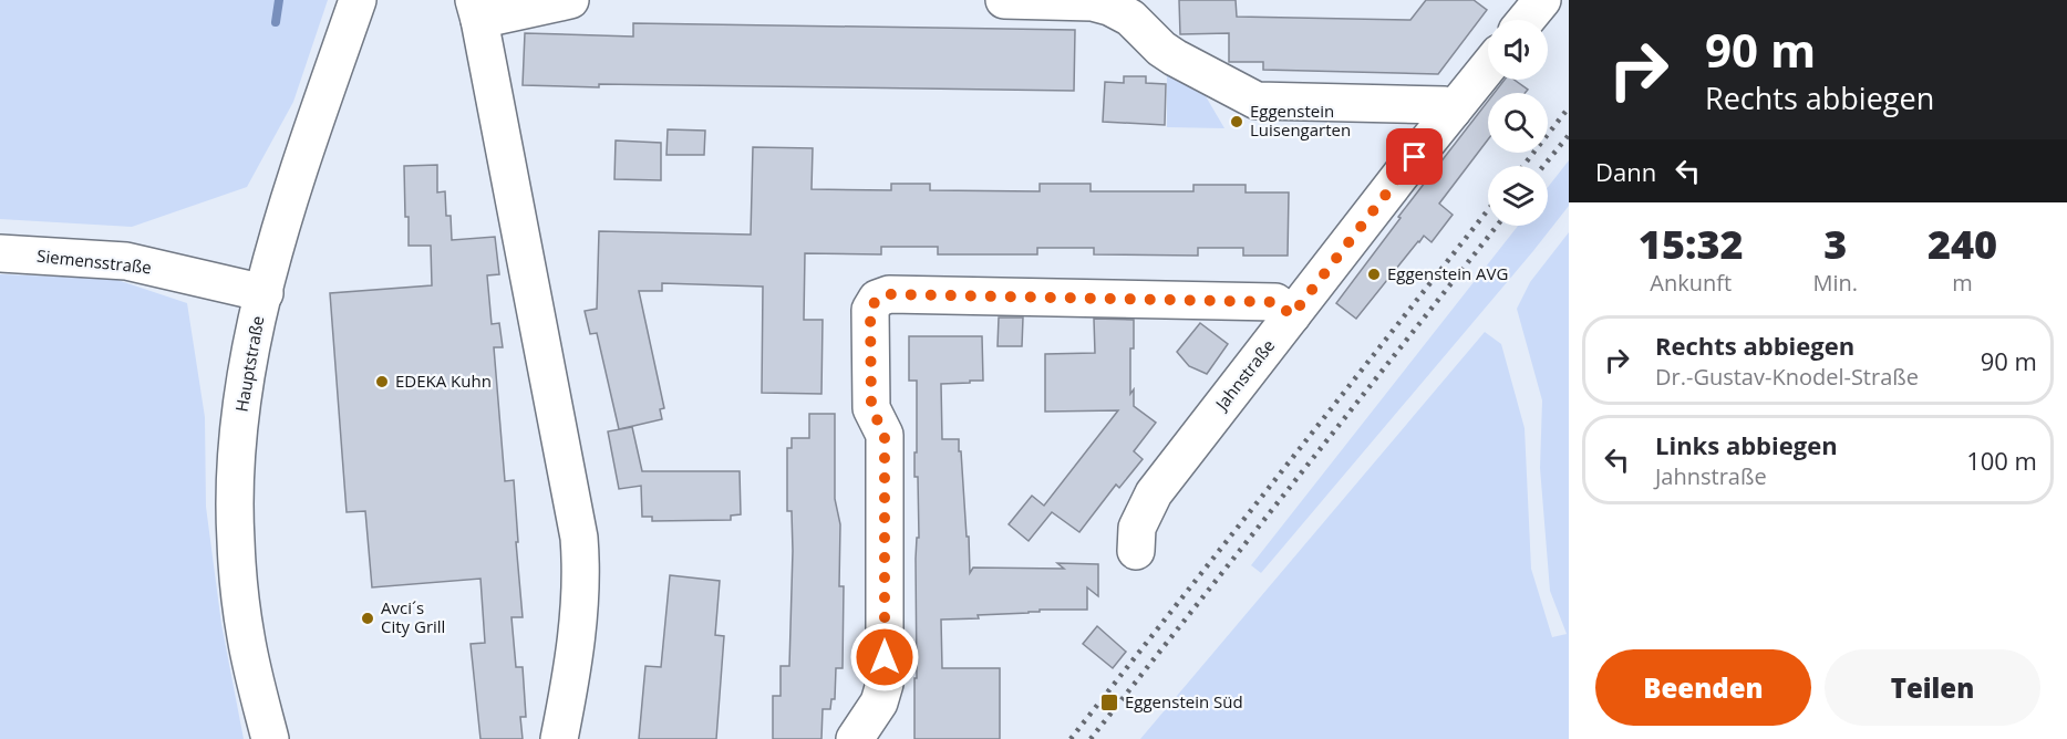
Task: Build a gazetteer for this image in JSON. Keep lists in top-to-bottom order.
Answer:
{
  "streets": {
    "street": ["Siemensstraße", "Hauptstraße", "Jahnstraße"]
  },
  "crossings": [
    ["Siemensstraße", "Hauptstraße"]
  ],
  "places": {
    "other": [
      "Eggenstein Luisengarten",
      "Eggenstein AVG",
      "EDEKA Kuhn",
      "Avci´s City Grill"
    ],
    "transit": ["Eggenstein Süd"]
  },
  "page": {
    "turn": ["90 m", "Rechts abbiegen"],
    "then": "Dann",
    "eta": [
      "15:32",
      "Ankunft",
      "3",
      "Min.",
      "240",
      "m"
    ],
    "list": [
      {
        "name": "Rechts abbiegen",
        "note": "Dr.-Gustav-Knodel-Straße",
        "value": "90 m"
      },
      {
        "name": "Links abbiegen",
        "note": "Jahnstraße",
        "value": "100 m"
      }
    ],
    "buttons": ["Beenden", "Teilen"]
  }
}
